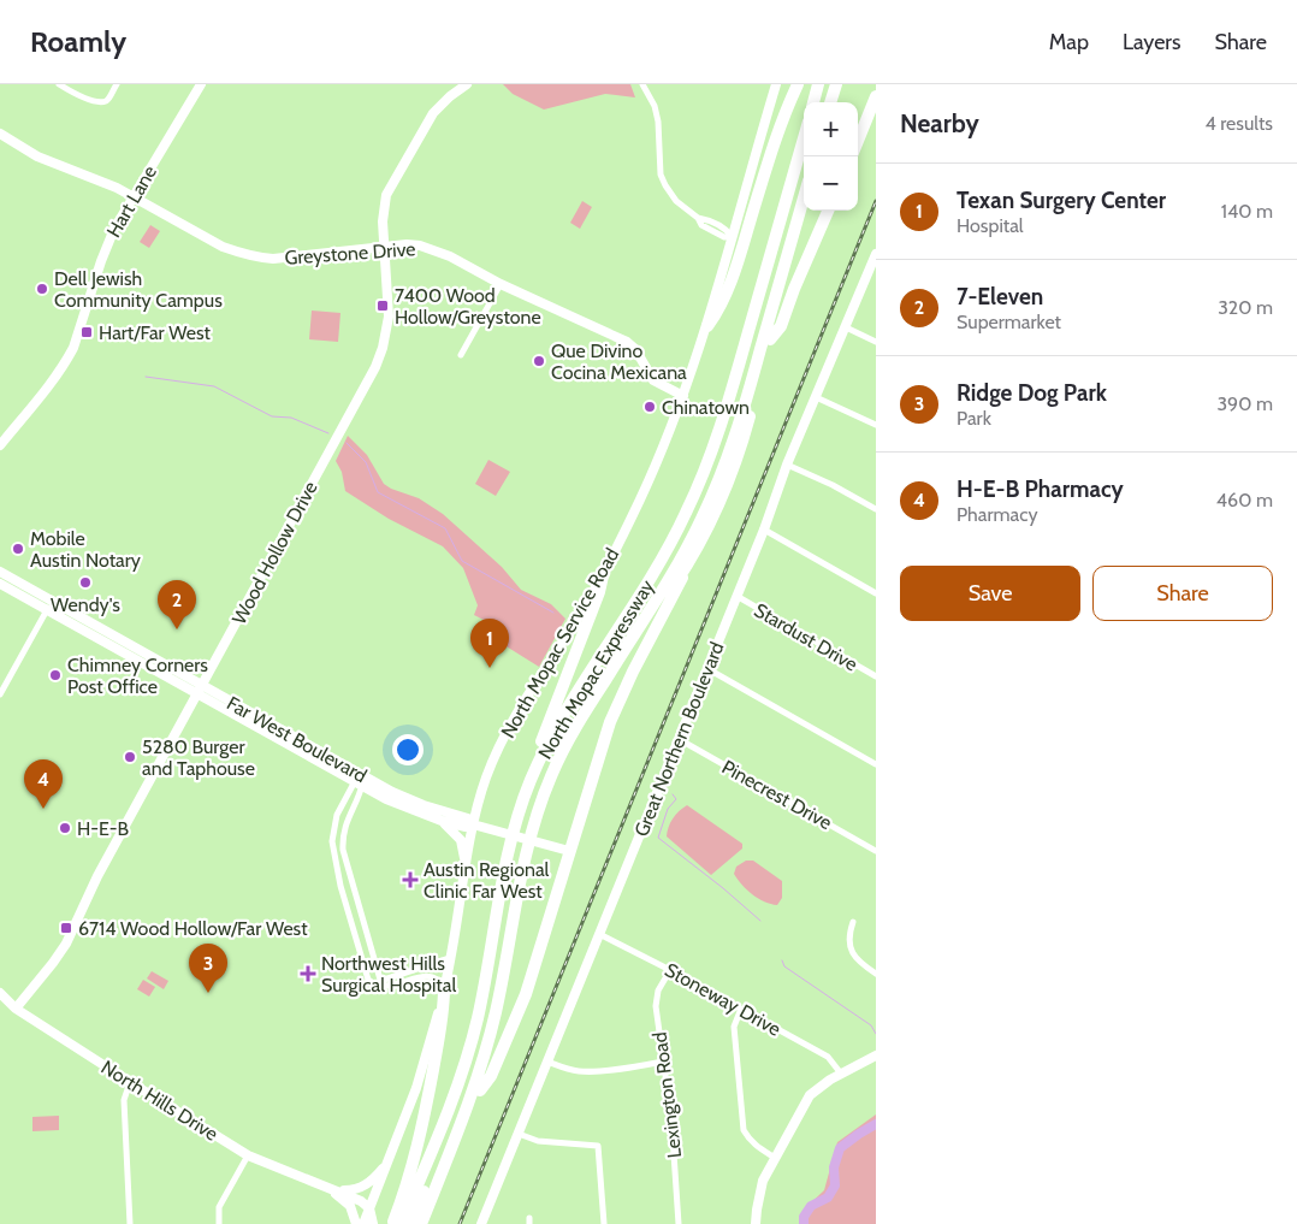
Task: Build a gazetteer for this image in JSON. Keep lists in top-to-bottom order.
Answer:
{
  "streets": {
    "highway": ["North Mopac Expressway"],
    "street": [
      "Hart Lane",
      "Greystone Drive",
      "Wood Hollow Drive",
      "Stardust Drive",
      "North Mopac Service Road",
      "Far West Boulevard",
      "Great Northern Boulevard",
      "Pinecrest Drive",
      "Stoneway Drive",
      "Lexington Road",
      "North Hills Drive"
    ]
  },
  "crossings": [
    ["Hart Lane", "Greystone Drive"],
    ["Greystone Drive", "Wood Hollow Drive"],
    ["Greystone Drive", "North Mopac Service Road"],
    ["Wood Hollow Drive", "Far West Boulevard"],
    ["Wood Hollow Drive", "North Hills Drive"],
    ["Stardust Drive", "Great Northern Boulevard"],
    ["North Mopac Service Road", "Far West Boulevard"],
    ["North Mopac Service Road", "North Hills Drive"],
    ["Great Northern Boulevard", "Pinecrest Drive"],
    ["Great Northern Boulevard", "Stoneway Drive"],
    ["Stoneway Drive", "Lexington Road"]
  ],
  "places": {
    "other": [
      "Dell Jewish Community Campus",
      "Que Divino Cocina Mexicana",
      "Chinatown",
      "Mobile Austin Notary",
      "Wendy's",
      "Chimney Corners Post Office",
      "5280 Burger and Taphouse",
      "H-E-B"
    ],
    "transit": ["7400 Wood Hollow/Greystone", "Hart/Far West", "6714 Wood Hollow/Far West"],
    "health": ["Austin Regional Clinic Far West", "Northwest Hills Surgical Hospital"]
  },
  "page": {
    "header": "Roamly",
    "nav": ["Map", "Layers", "Share"],
    "heading": ["Nearby", "4 results"],
    "map_buttons": ["+", "−"],
    "list": [
      {
        "mark": "1",
        "name": "Texan Surgery Center",
        "note": "Hospital",
        "value": "140 m"
      },
      {
        "mark": "2",
        "name": "7-Eleven",
        "note": "Supermarket",
        "value": "320 m"
      },
      {
        "mark": "3",
        "name": "Ridge Dog Park",
        "note": "Park",
        "value": "390 m"
      },
      {
        "mark": "4",
        "name": "H-E-B Pharmacy",
        "note": "Pharmacy",
        "value": "460 m"
      }
    ],
    "buttons": ["Save", "Share"],
    "pins": [
      "2",
      "1",
      "4",
      "3"
    ]
  }
}
